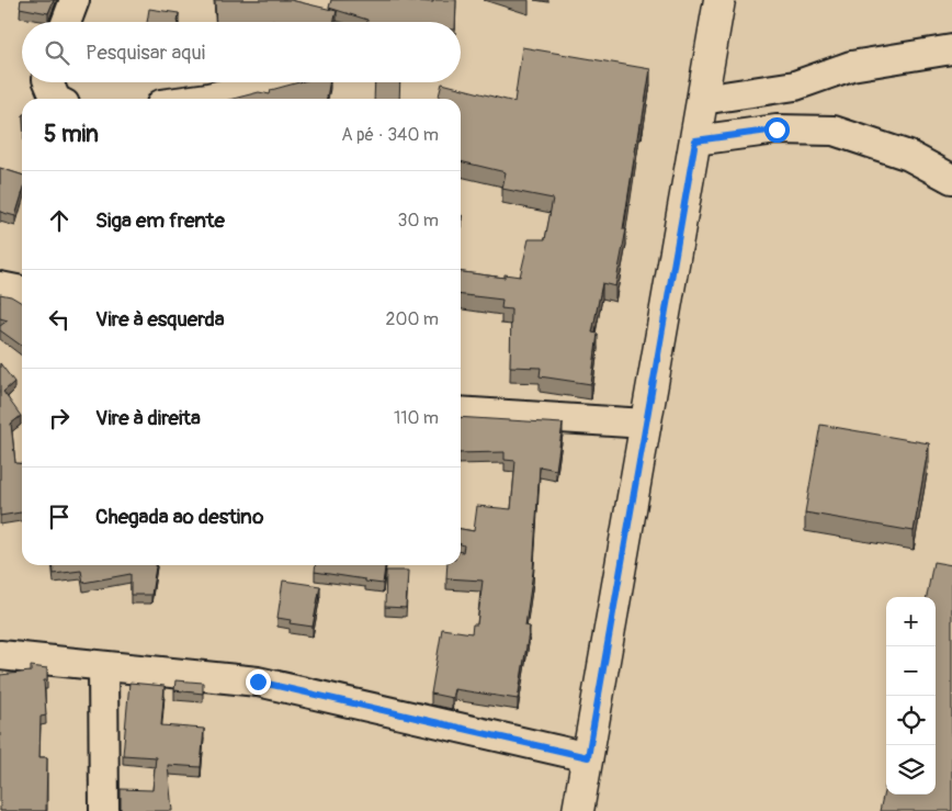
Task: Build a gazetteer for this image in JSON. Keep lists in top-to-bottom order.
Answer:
{
  "page": {
    "search": "Pesquisar aqui",
    "heading": ["5 min", "A pé · 340 m"],
    "list": [
      ["Siga em frente", "30 m"],
      ["Vire à esquerda", "200 m"],
      ["Vire à direita", "110 m"],
      "Chegada ao destino"
    ],
    "map_buttons": ["+", "−"]
  }
}
